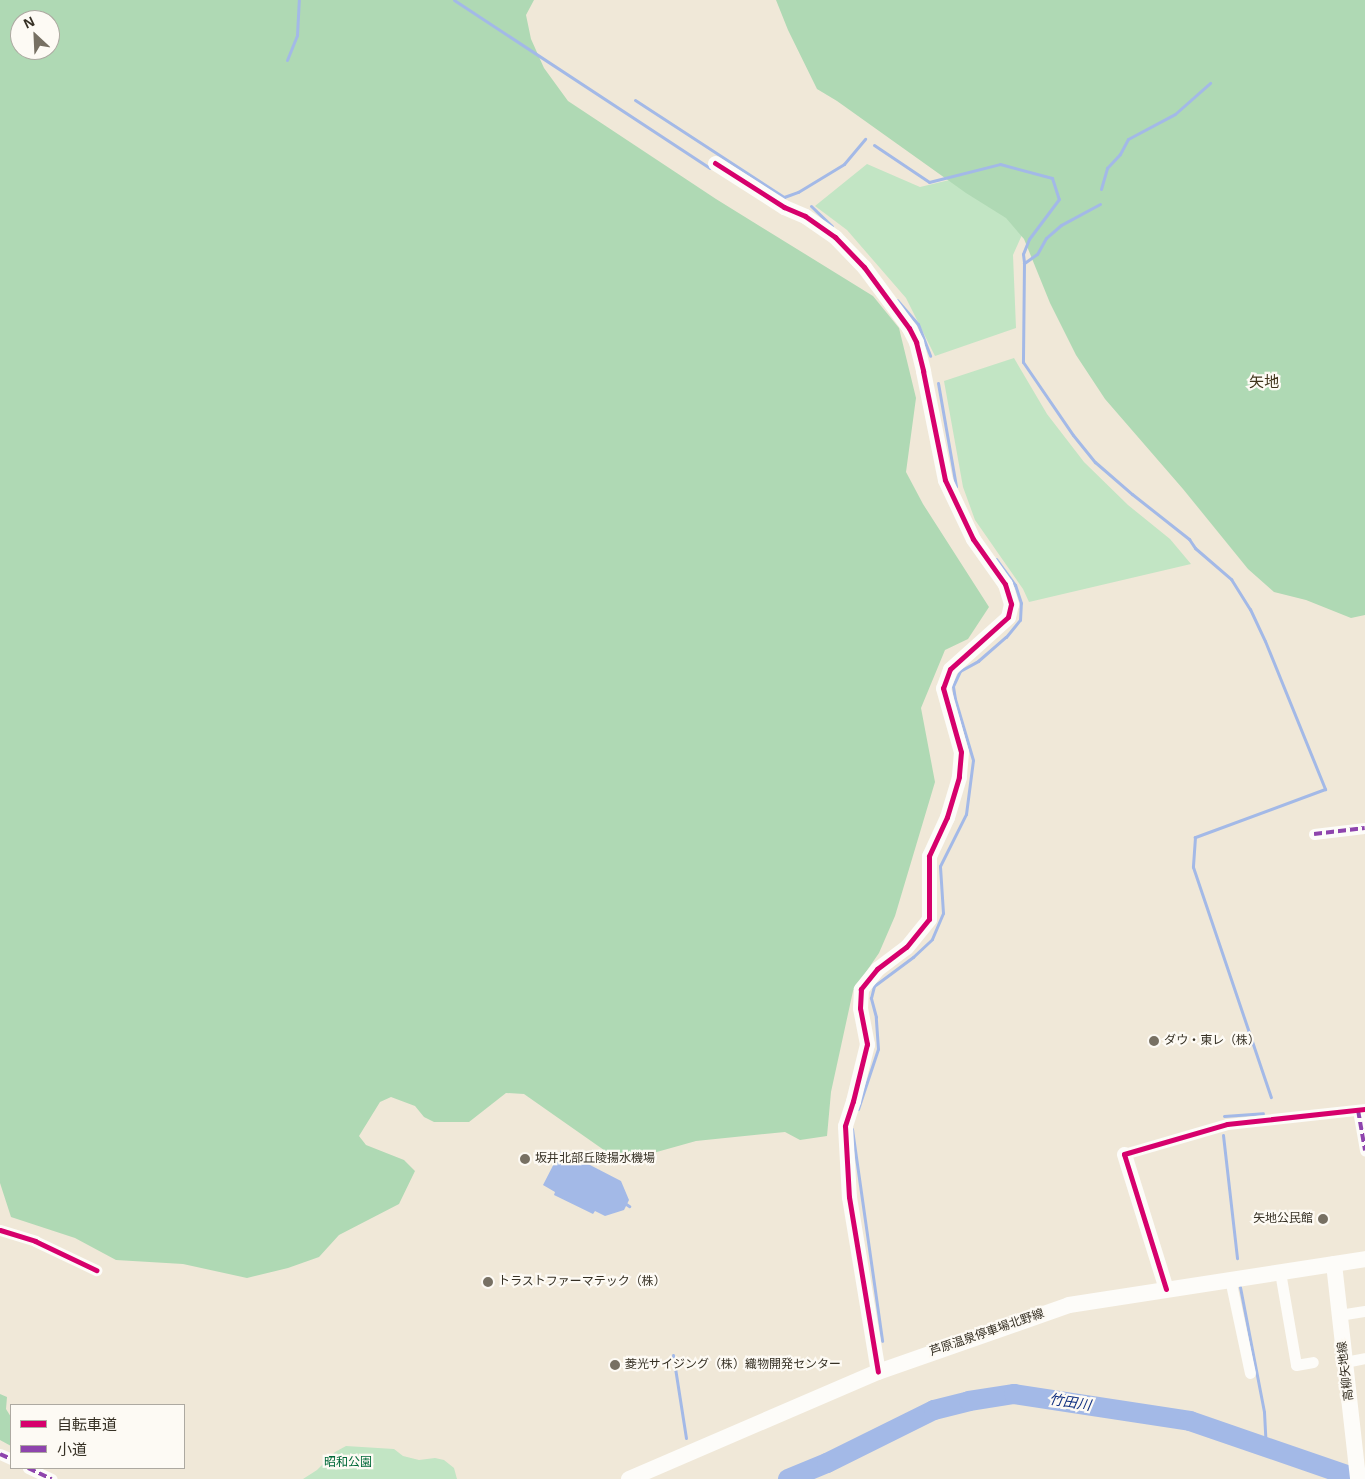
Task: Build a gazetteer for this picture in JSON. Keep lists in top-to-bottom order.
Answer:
{
  "streets": {
    "main road": ["芦原温泉停車場北野線", "高柳矢地線"]
  },
  "crossings": [
    ["芦原温泉停車場北野線", "高柳矢地線"]
  ],
  "districts": ["矢地"],
  "water": ["竹田川"],
  "parks": ["昭和公園"],
  "places": [
    "ダウ・東レ（株）",
    "坂井北部丘陵揚水機場",
    "矢地公民館",
    "トラストファーマテック（株）",
    "菱光サイジング（株）織物開発センター"
  ],
  "legend": ["自転車道", "小道"],
  "north": "top left"
}
